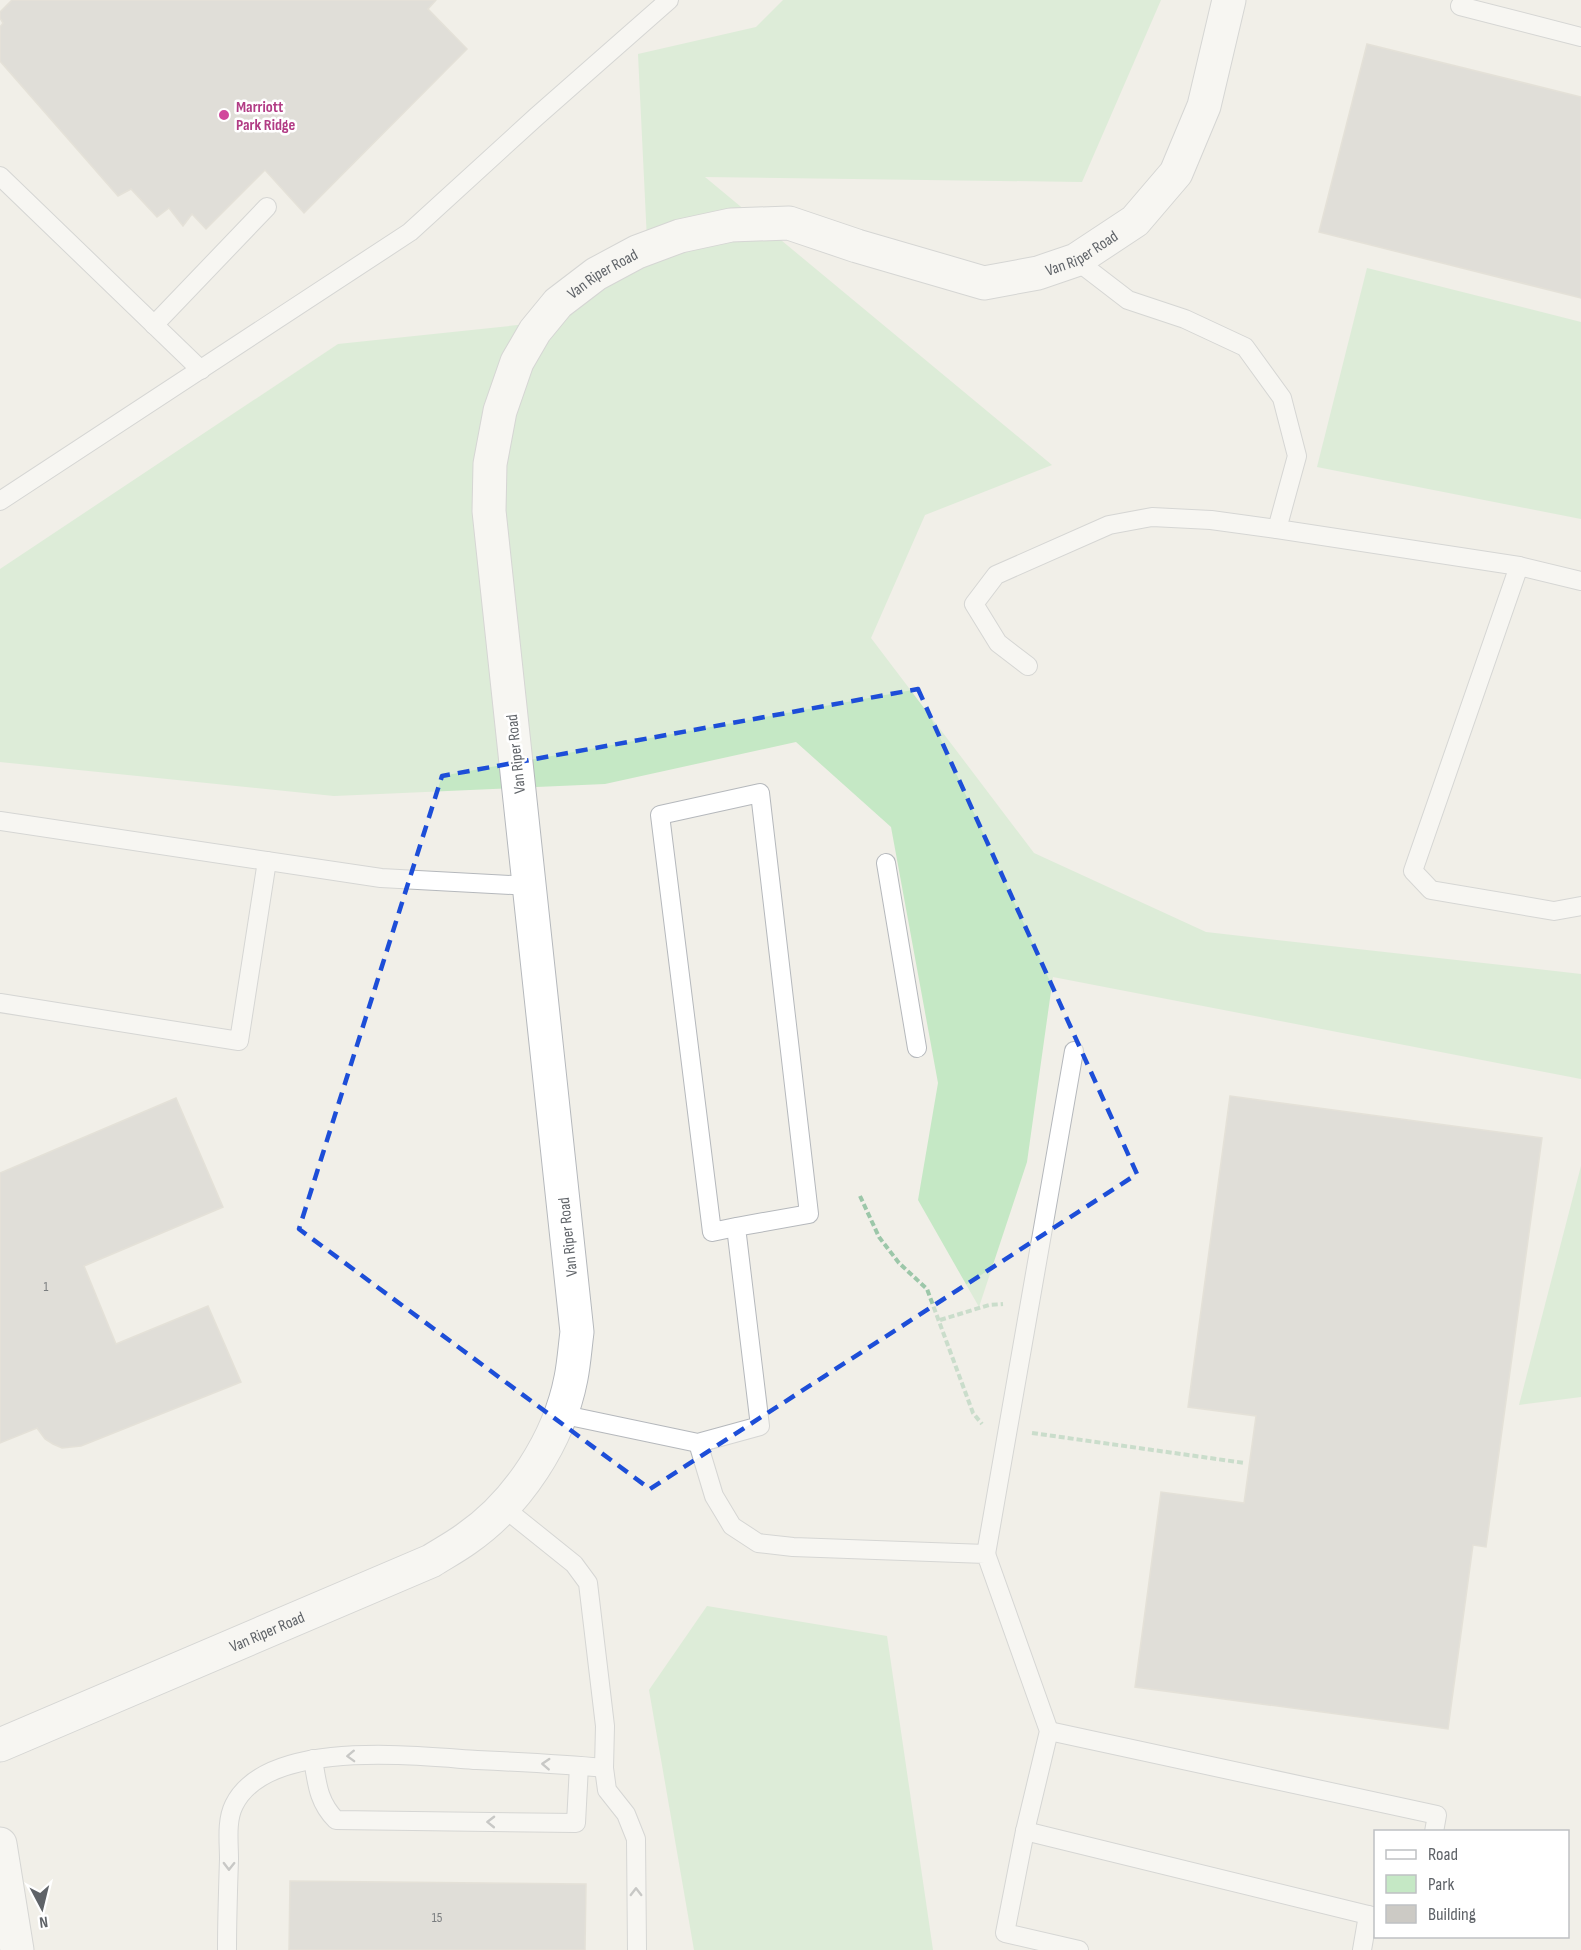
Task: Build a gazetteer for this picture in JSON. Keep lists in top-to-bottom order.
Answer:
{
  "streets": {
    "street": ["Van Riper Road"]
  },
  "places": ["Marriott Park Ridge"],
  "house_numbers": ["1", "15"],
  "legend": ["Road", "Park", "Building"],
  "north": "bottom"
}
